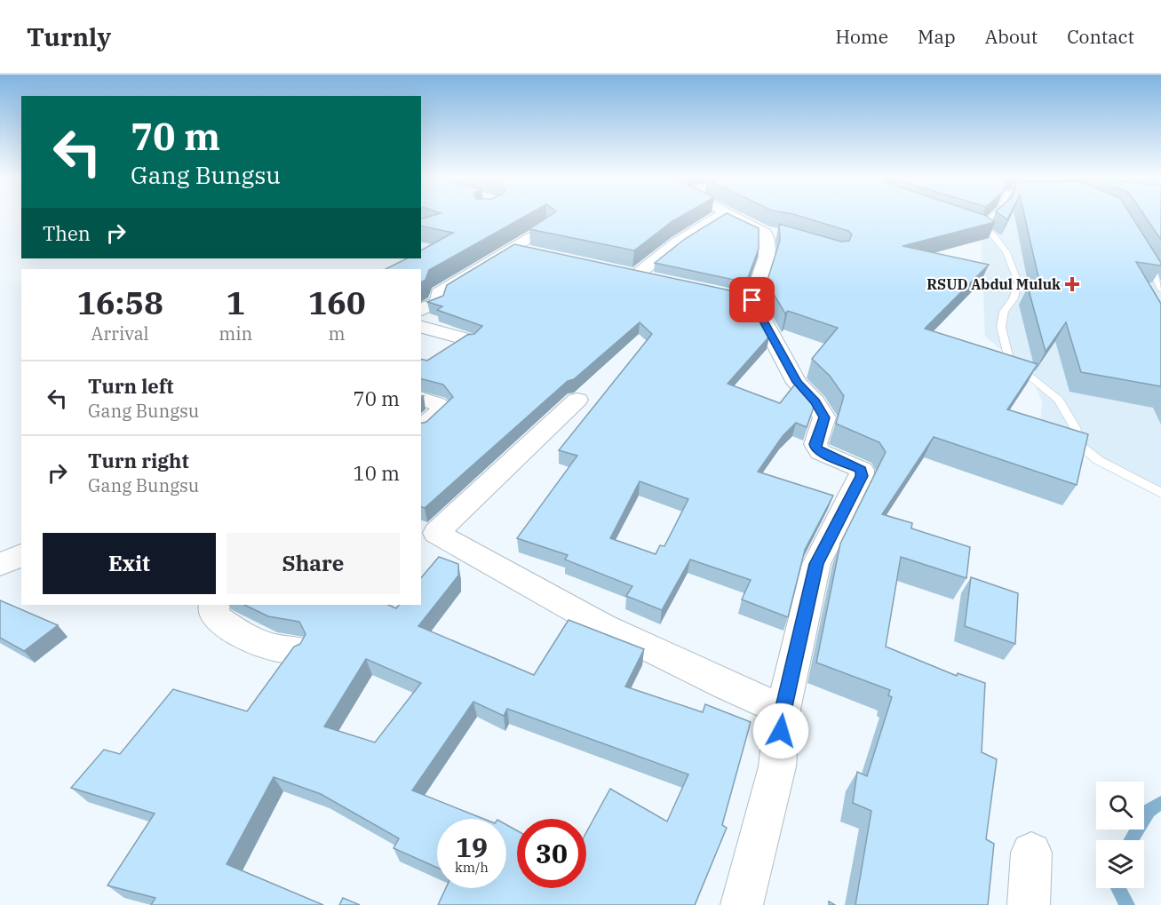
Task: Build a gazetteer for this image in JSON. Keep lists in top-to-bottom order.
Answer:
{
  "places": {
    "health": ["RSUD Abdul Muluk"]
  },
  "page": {
    "header": "Turnly",
    "nav": [
      "Home",
      "Map",
      "About",
      "Contact"
    ],
    "turn": ["70 m", "Gang Bungsu"],
    "then": "Then",
    "eta": [
      "16:58",
      "Arrival",
      "1",
      "min",
      "160",
      "m"
    ],
    "list": [
      {
        "name": "Turn left",
        "note": "Gang Bungsu",
        "value": "70 m"
      },
      {
        "name": "Turn right",
        "note": "Gang Bungsu",
        "value": "10 m"
      }
    ],
    "buttons": ["Exit", "Share"],
    "speed": "19 km/h",
    "limit": "30"
  }
}
